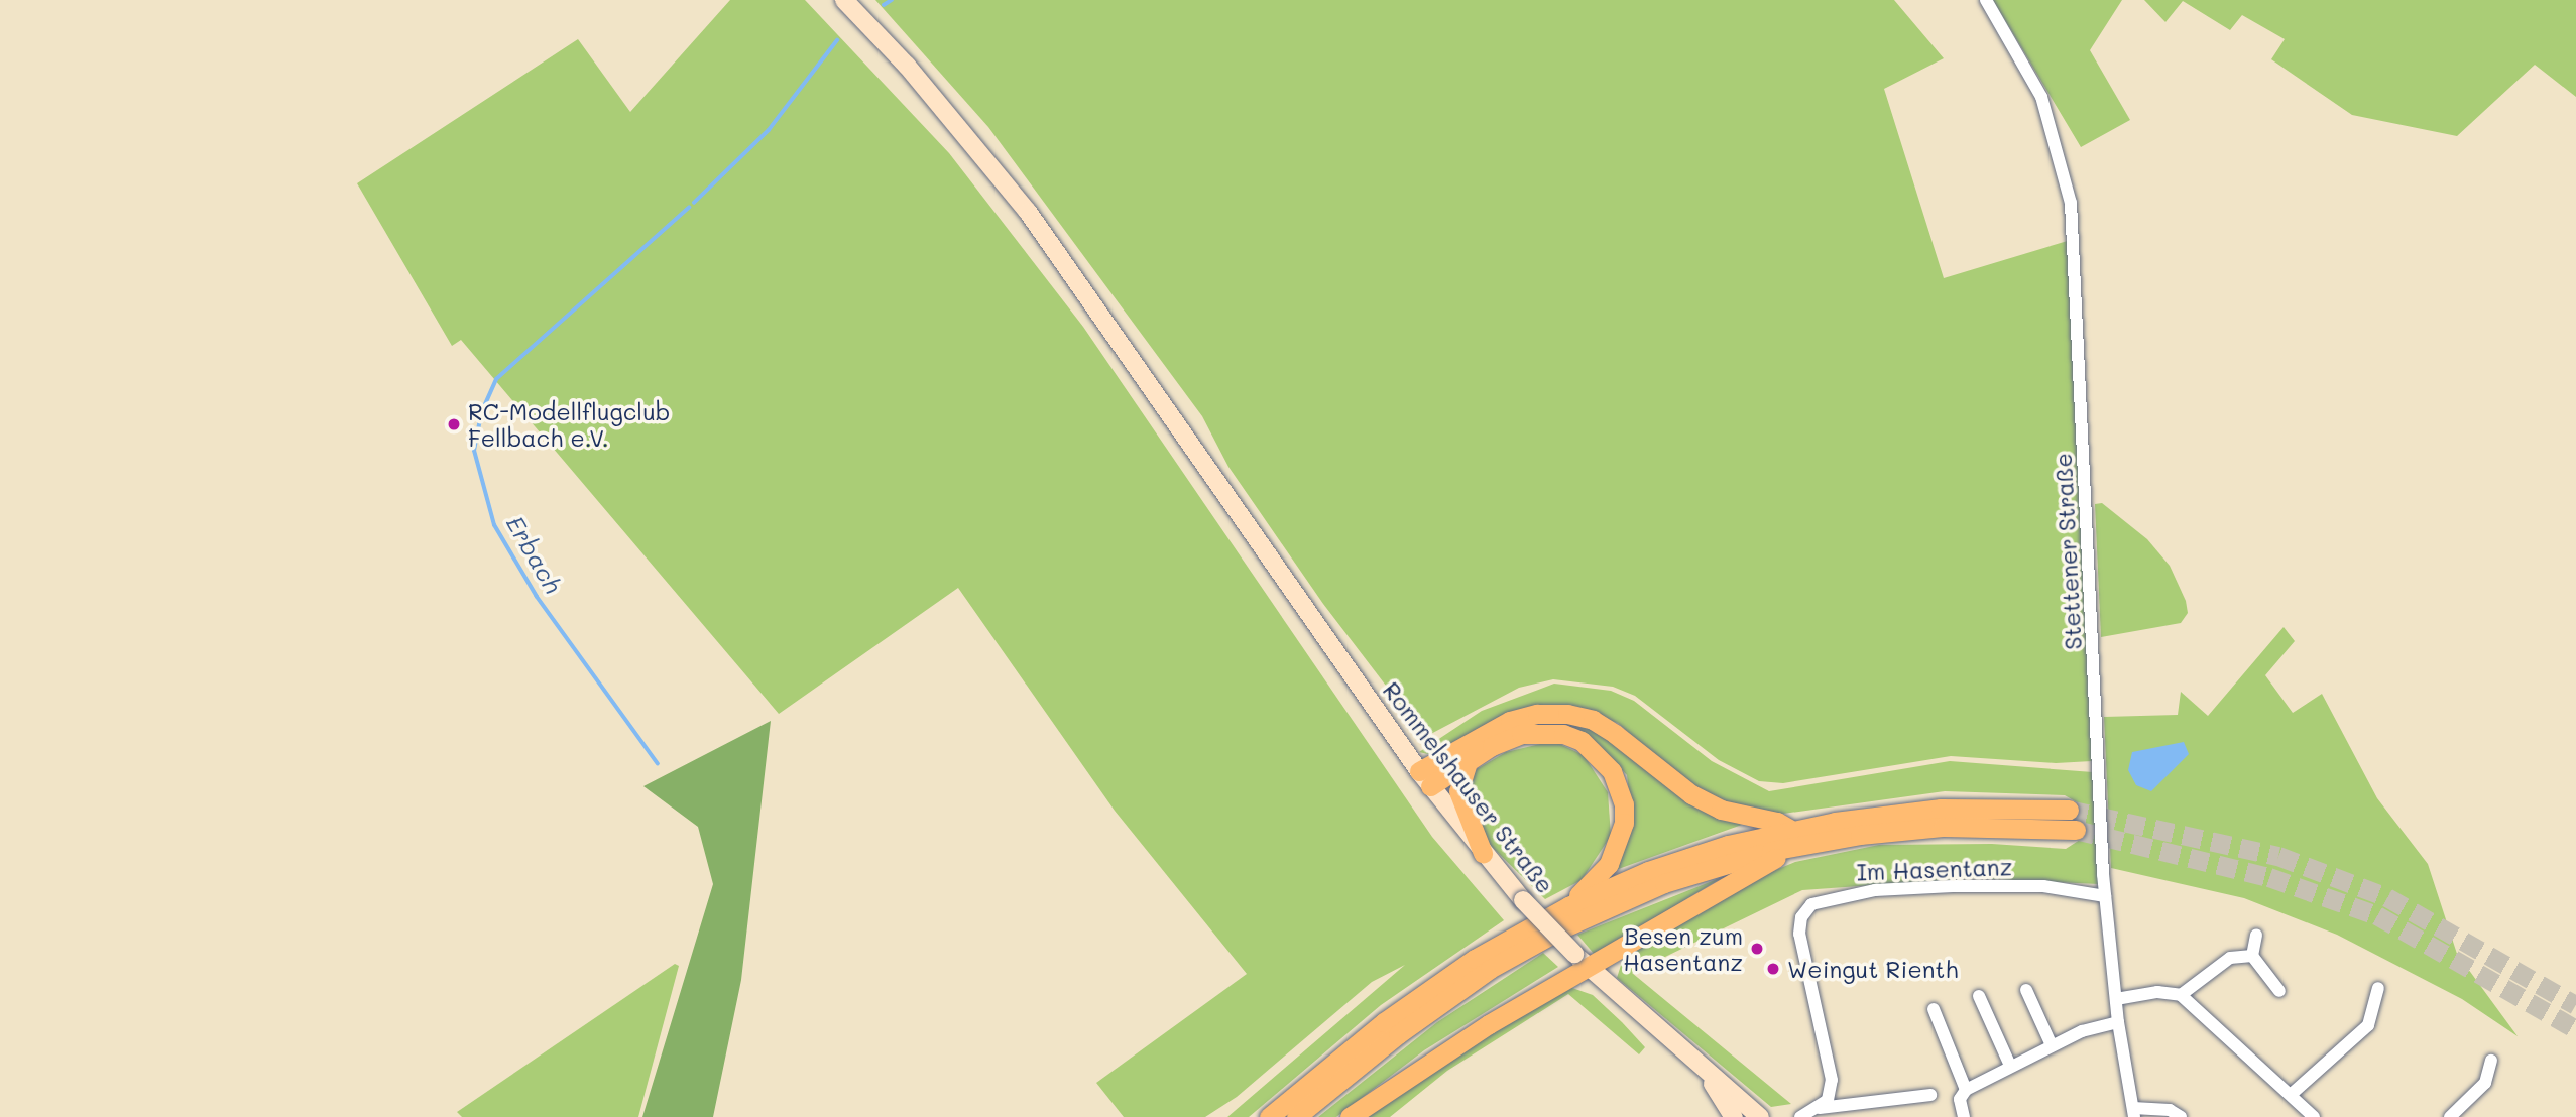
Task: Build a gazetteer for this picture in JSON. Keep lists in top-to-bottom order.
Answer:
{
  "streets": {
    "main road": ["Rommelshauser Straße"],
    "street": ["Stettener Straße", "Im Hasentanz"]
  },
  "crossings": [
    ["Stettener Straße", "Im Hasentanz"]
  ],
  "water": ["Erbach"],
  "places": ["RC-Modellflugclub Fellbach e.V.", "Besen zum Hasentanz", "Weingut Rienth"]
}
